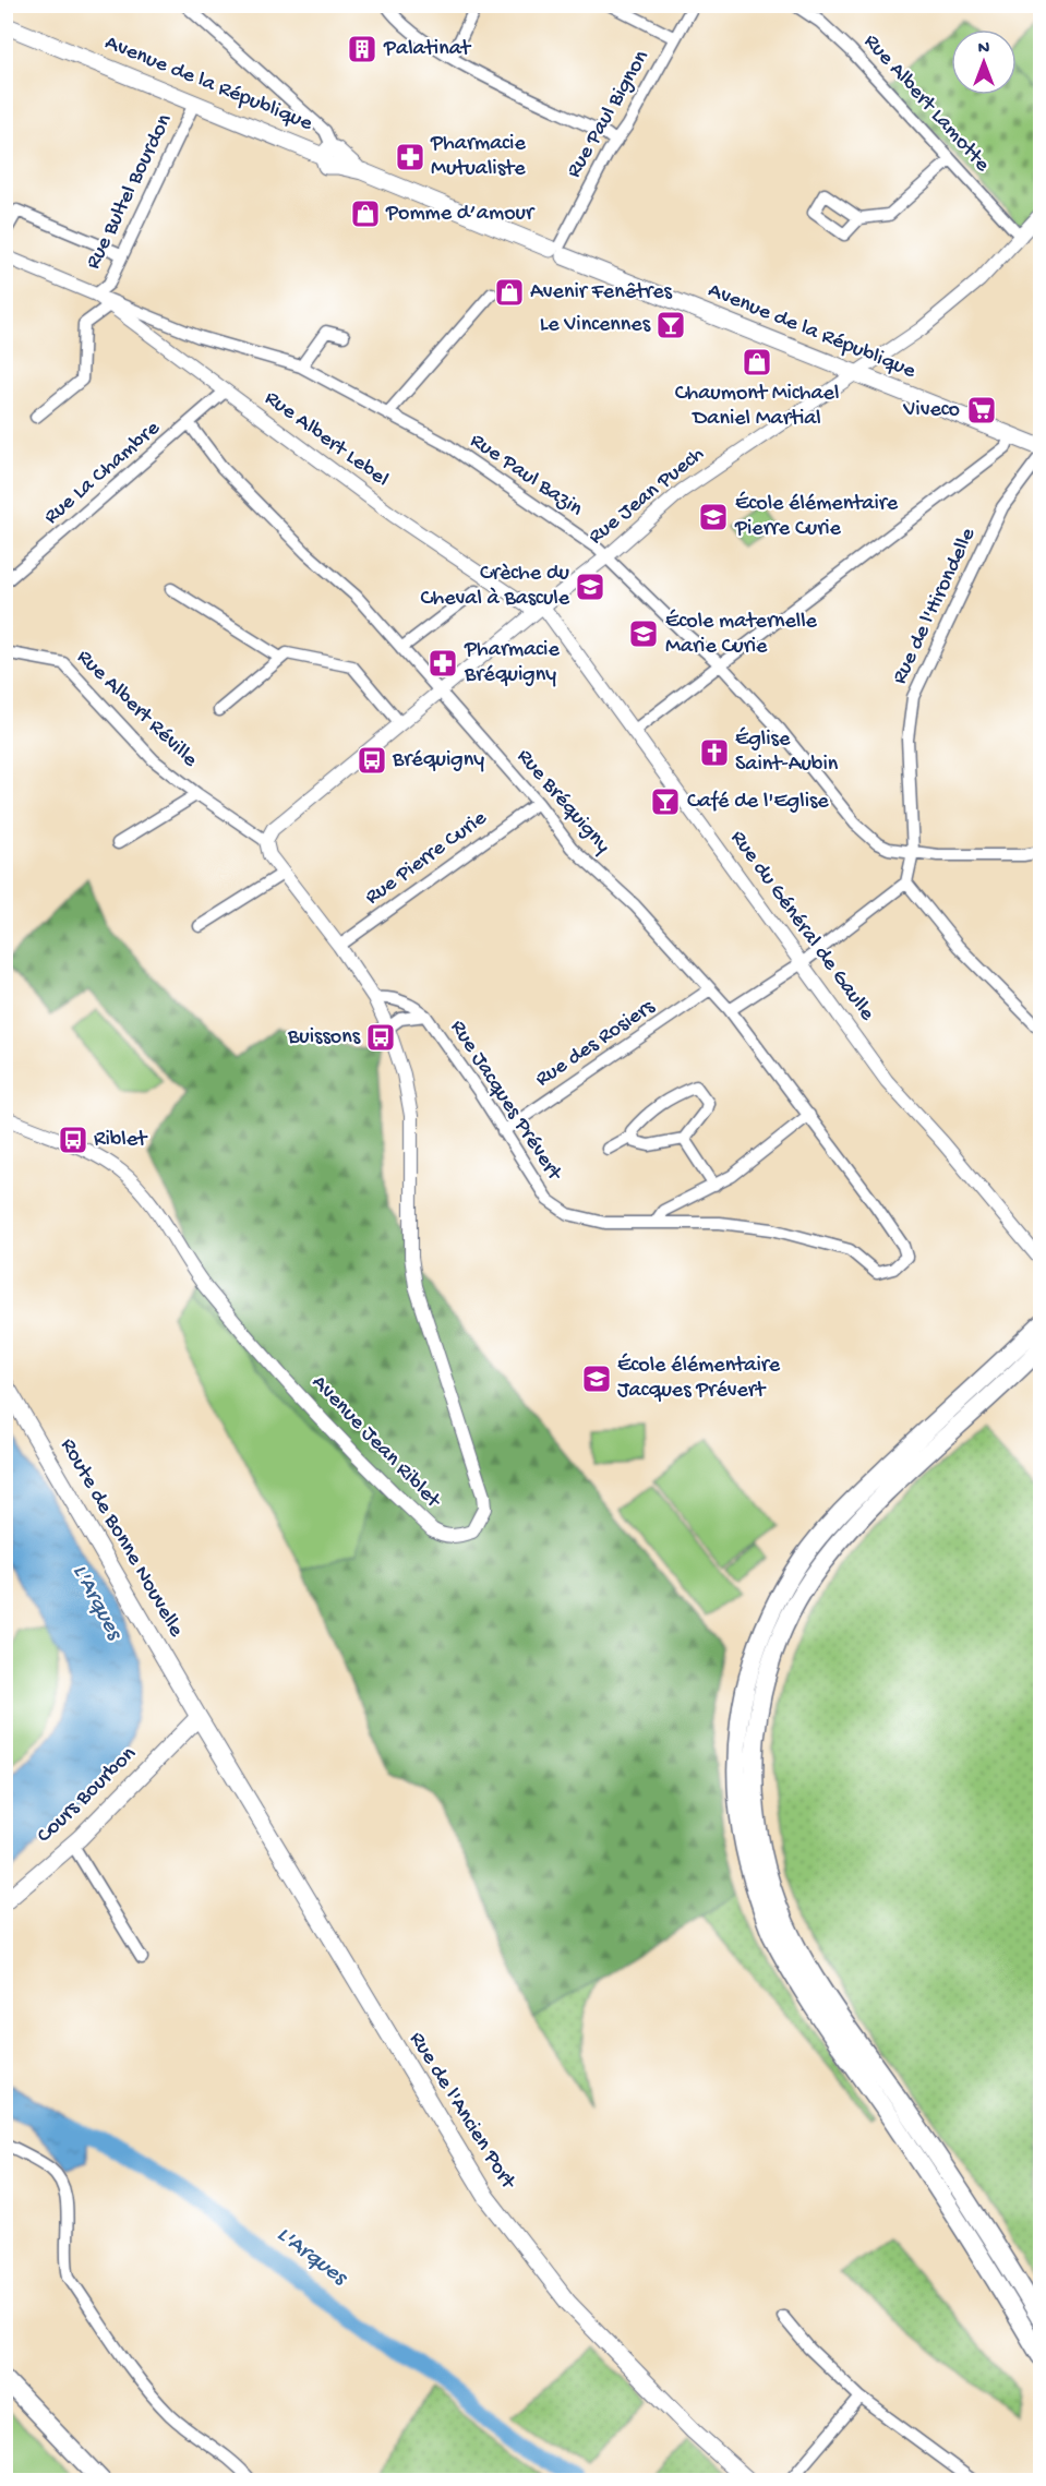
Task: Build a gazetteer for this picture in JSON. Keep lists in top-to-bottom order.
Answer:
{
  "streets": {
    "main road": [
      "Avenue de la République",
      "Route de Bonne Nouvelle",
      "Cours Bourbon",
      "Rue de l'Ancien Port"
    ],
    "street": [
      "Rue Albert Lamotte",
      "Rue Paul Bignon",
      "Rue Bultel Bourdon",
      "Rue Albert Lebel",
      "Rue La Chambre",
      "Rue Paul Bazin",
      "Rue Jean Puech",
      "Rue de l'Hirondelle",
      "Rue Albert Réville",
      "Rue Bréquigny",
      "Rue Pierre Curie",
      "Rue du Général de Gaulle",
      "Rue des Rosiers",
      "Rue Jacques Prévert",
      "Avenue Jean Riblet"
    ]
  },
  "crossings": [
    ["Avenue de la République", "Rue Paul Bignon"],
    ["Avenue de la République", "Rue Bultel Bourdon"],
    ["Avenue de la République", "Rue Jean Puech"],
    ["Rue Albert Lamotte", "Rue Jean Puech"],
    ["Rue Bultel Bourdon", "Rue Albert Lebel"],
    ["Rue Bultel Bourdon", "Rue Paul Bazin"],
    ["Rue Albert Lebel", "Rue La Chambre"],
    ["Rue Albert Lebel", "Rue Paul Bazin"],
    ["Rue Albert Lebel", "Rue Jean Puech"],
    ["Rue Albert Lebel", "Rue du Général de Gaulle"],
    ["Rue La Chambre", "Rue Bréquigny"],
    ["Rue Paul Bazin", "Rue Jean Puech"],
    ["Rue Paul Bazin", "Rue de l'Hirondelle"],
    ["Rue Jean Puech", "Rue Albert Réville"],
    ["Rue Jean Puech", "Rue Bréquigny"],
    ["Rue Jean Puech", "Rue du Général de Gaulle"],
    ["Rue Bréquigny", "Rue Pierre Curie"],
    ["Rue Bréquigny", "Rue des Rosiers"],
    ["Rue Bréquigny", "Rue Jacques Prévert"],
    ["Rue des Rosiers", "Rue Jacques Prévert"],
    ["Rue Jacques Prévert", "Avenue Jean Riblet"],
    ["Route de Bonne Nouvelle", "Cours Bourbon"],
    ["Route de Bonne Nouvelle", "Rue de l'Ancien Port"],
    ["Cours Bourbon", "Rue de l'Ancien Port"]
  ],
  "water": ["L'Arques"],
  "places": {
    "building": ["Palatinat"],
    "pharmacy": ["Pharmacie Mutualiste", "Pharmacie Bréquigny"],
    "shop": ["Pomme d’amour", "Avenir Fenêtres", "Chaumont Michael Daniel Martial"],
    "bar": ["Le Vincennes", "Café de l'Eglise"],
    "supermarket": ["Viveco"],
    "school or university": [
      "École élémentaire Pierre Curie",
      "Crèche du Cheval à Bascule",
      "École maternelle Marie Curie",
      "École élémentaire Jacques Prévert"
    ],
    "church": ["Église Saint-Aubin"],
    "bus stop": ["Bréquigny", "Buissons", "Riblet"]
  },
  "north": "top"
}
